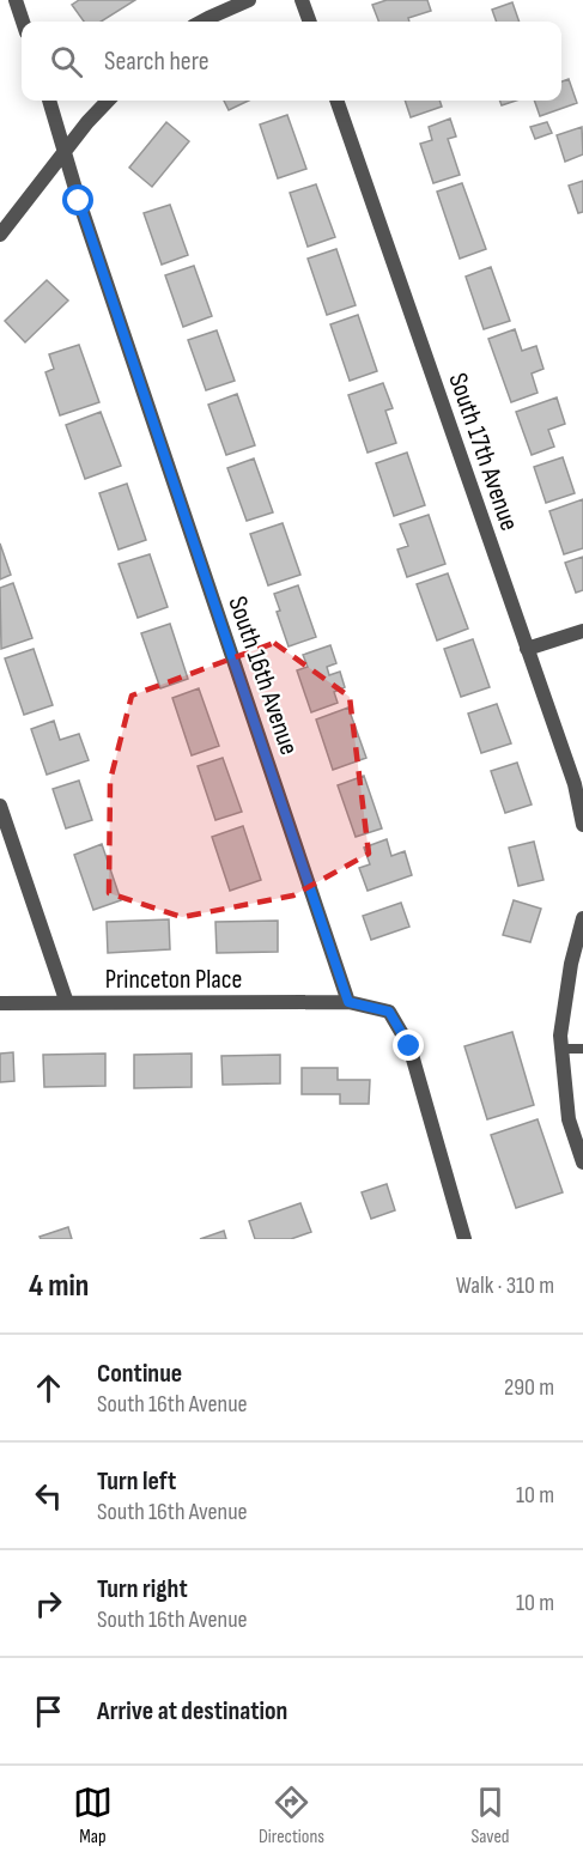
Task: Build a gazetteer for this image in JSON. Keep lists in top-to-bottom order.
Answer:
{
  "streets": {
    "street": ["South 17th Avenue", "South 16th Avenue", "Princeton Place"]
  },
  "crossings": [
    ["South 16th Avenue", "Princeton Place"]
  ],
  "page": {
    "search": "Search here",
    "heading": ["4 min", "Walk · 310 m"],
    "list": [
      ["Continue", "South 16th Avenue", "290 m"],
      ["Turn left", "South 16th Avenue", "10 m"],
      ["Turn right", "South 16th Avenue", "10 m"],
      "Arrive at destination"
    ],
    "nav": ["Map", "Directions", "Saved"]
  }
}
